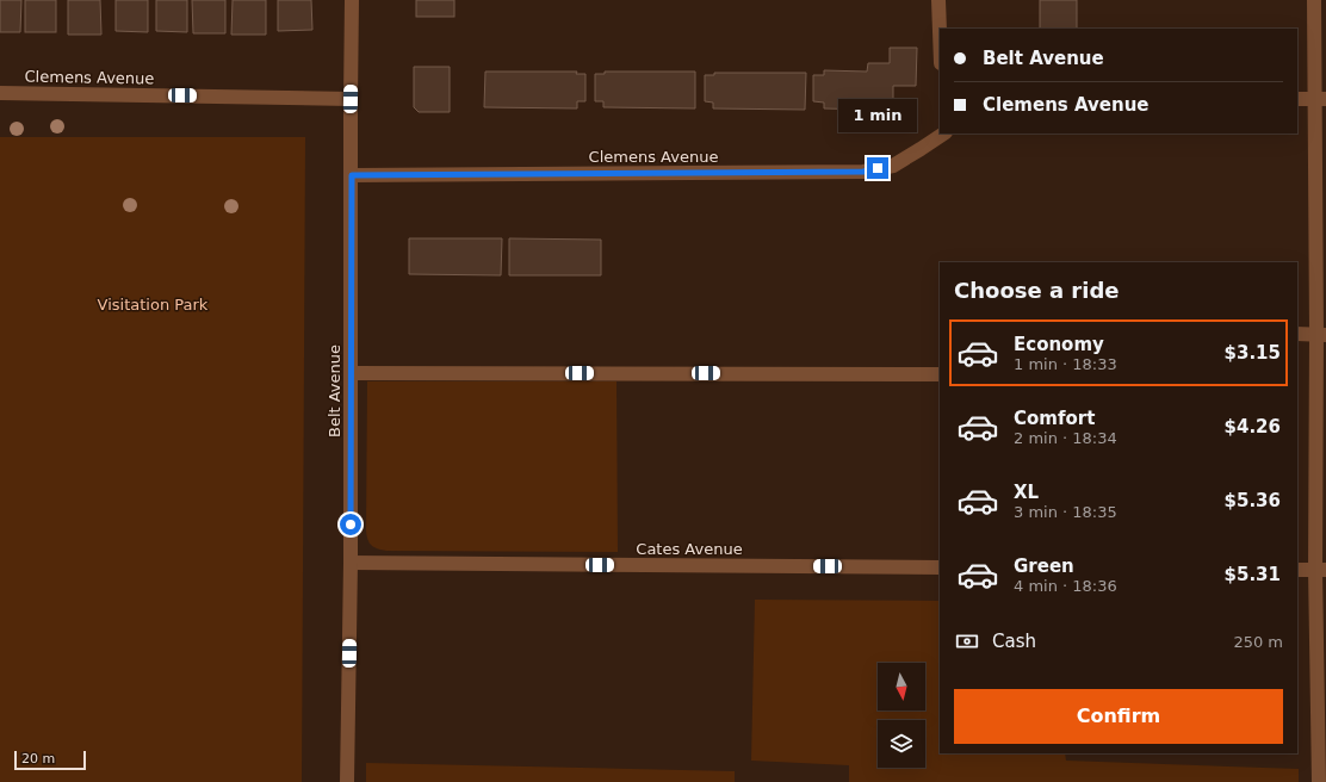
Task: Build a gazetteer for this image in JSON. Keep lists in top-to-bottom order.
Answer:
{
  "streets": {
    "street": ["Clemens Avenue", "Belt Avenue", "Cates Avenue"]
  },
  "crossings": [
    ["Clemens Avenue", "Belt Avenue"],
    ["Belt Avenue", "Cates Avenue"]
  ],
  "parks": ["Visitation Park"],
  "scale_bar": "20 m",
  "north": "bottom",
  "page": {
    "banner": ["Belt Avenue", "Clemens Avenue"],
    "bubble": "1 min",
    "heading": "Choose a ride",
    "list": [
      {
        "name": "Economy",
        "note": "1 min · 18:33",
        "value": "$3.15"
      },
      {
        "name": "Comfort",
        "note": "2 min · 18:34",
        "value": "$4.26"
      },
      {
        "name": "XL",
        "note": "3 min · 18:35",
        "value": "$5.36"
      },
      {
        "name": "Green",
        "note": "4 min · 18:36",
        "value": "$5.31"
      }
    ],
    "pay": ["Cash", "250 m"],
    "buttons": "Confirm",
    "scale": "20 m"
  }
}
